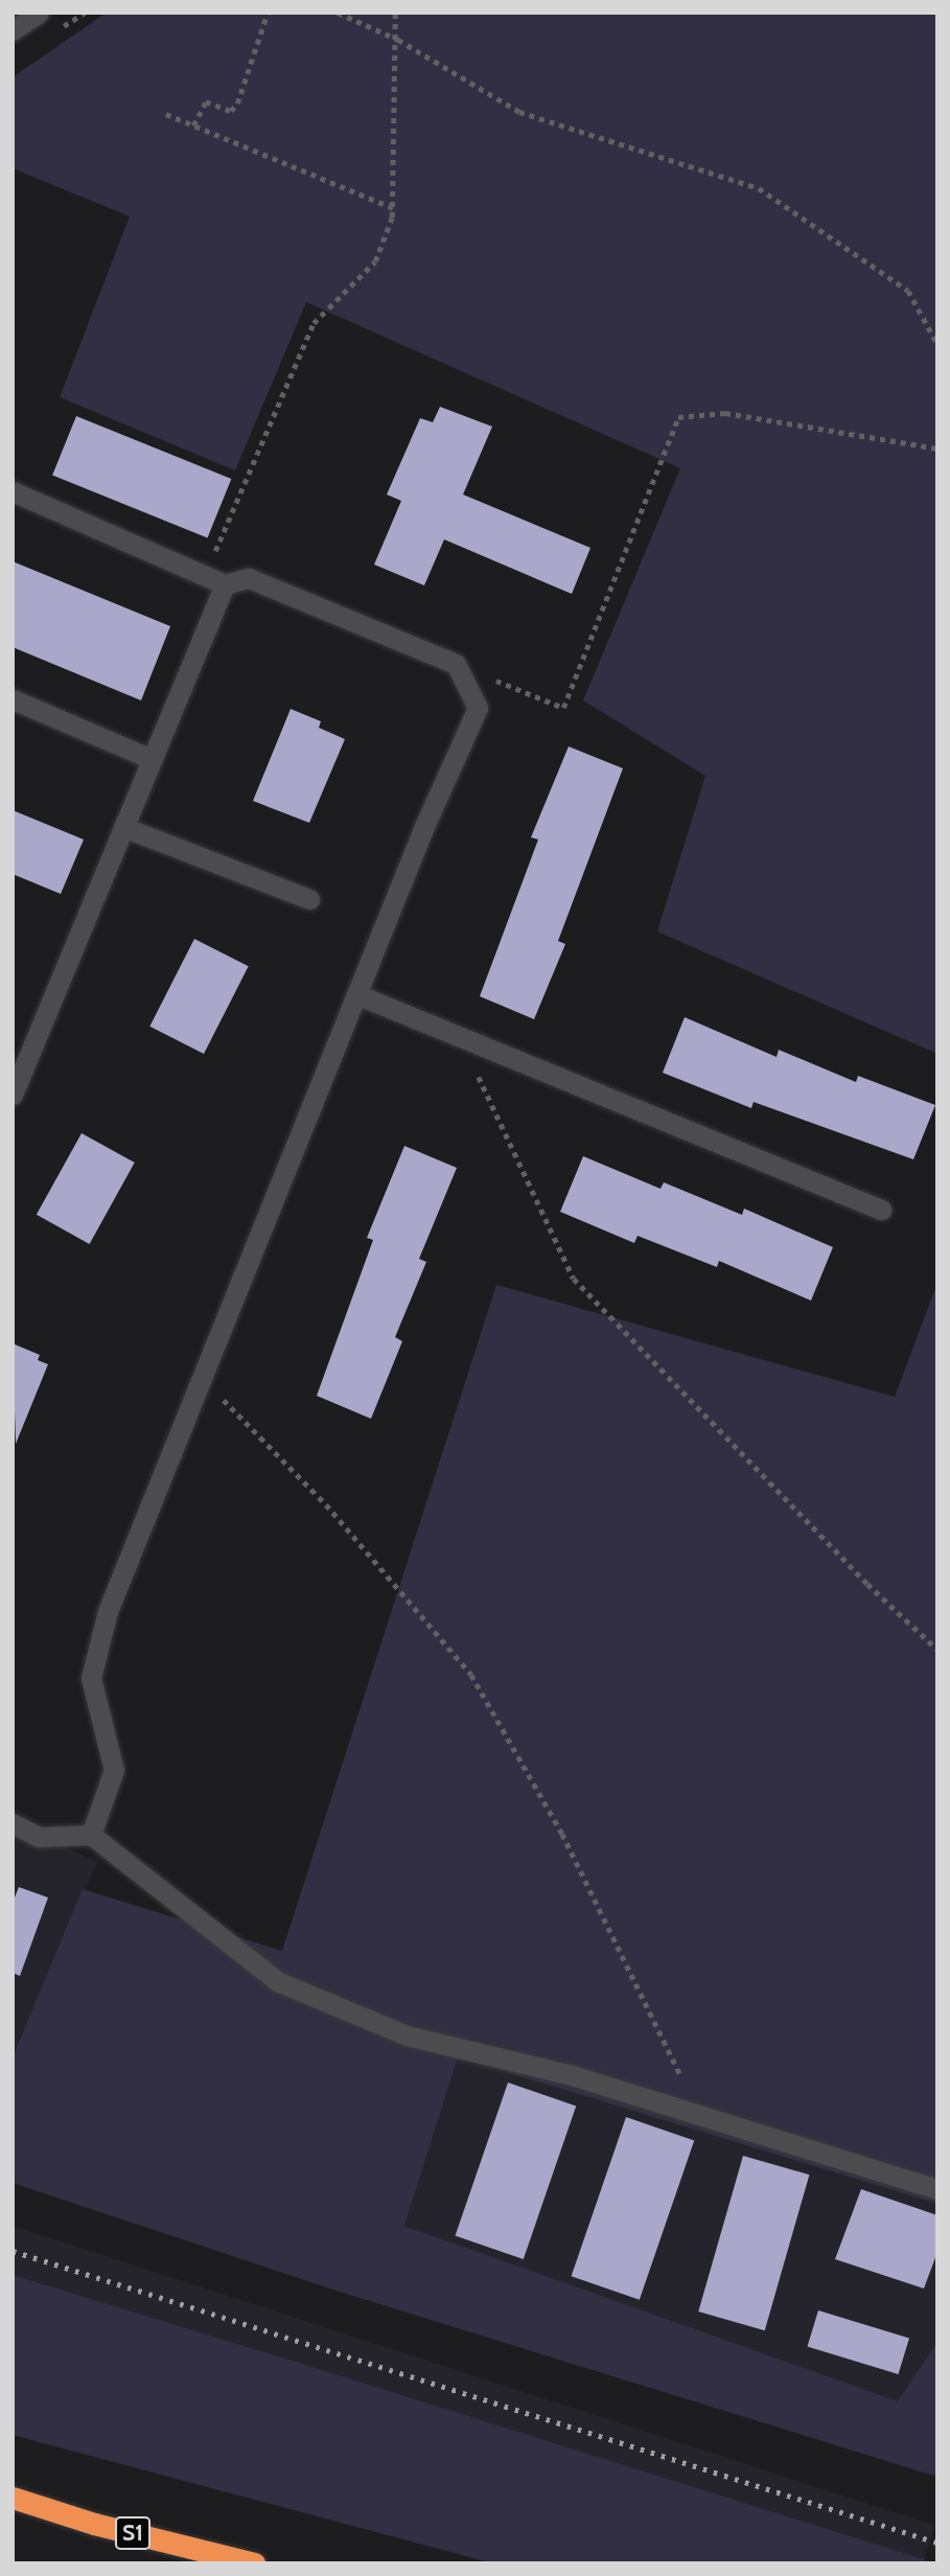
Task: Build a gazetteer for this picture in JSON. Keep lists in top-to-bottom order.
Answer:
{
  "streets": {
    "highway": ["S1"]
  }
}
